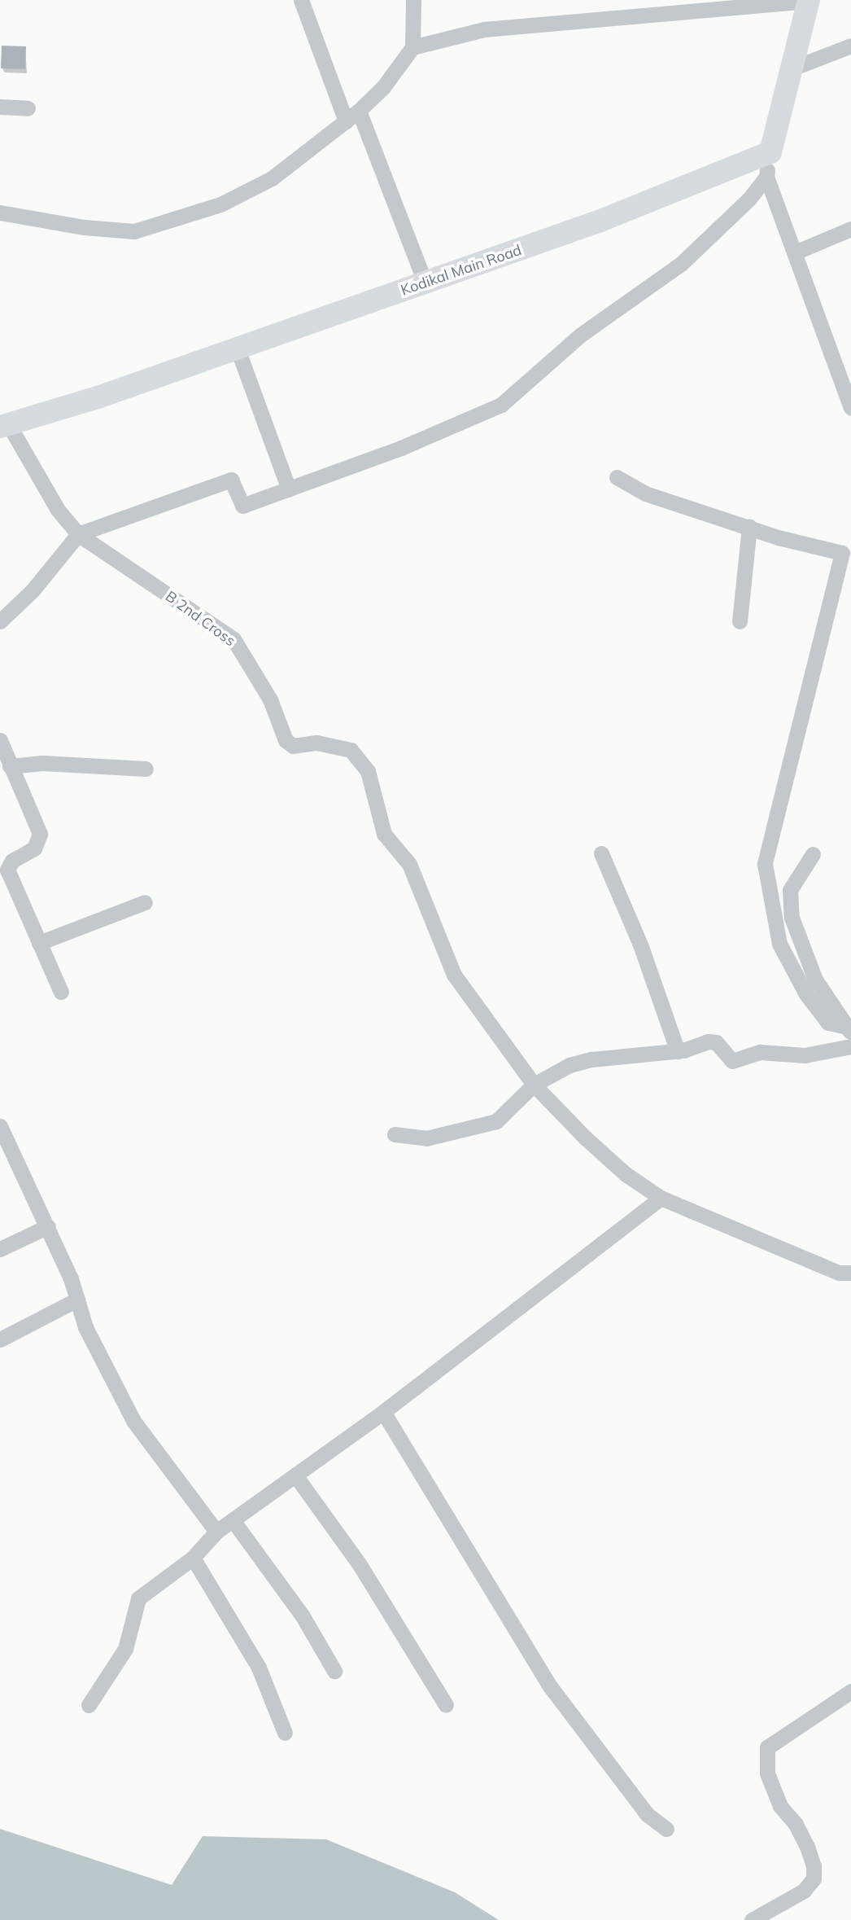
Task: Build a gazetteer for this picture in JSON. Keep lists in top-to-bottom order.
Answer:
{
  "streets": {
    "street": ["Kodikal Main Road", "B 2nd Cross"]
  },
  "crossings": [
    ["Kodikal Main Road", "B 2nd Cross"]
  ]
}
